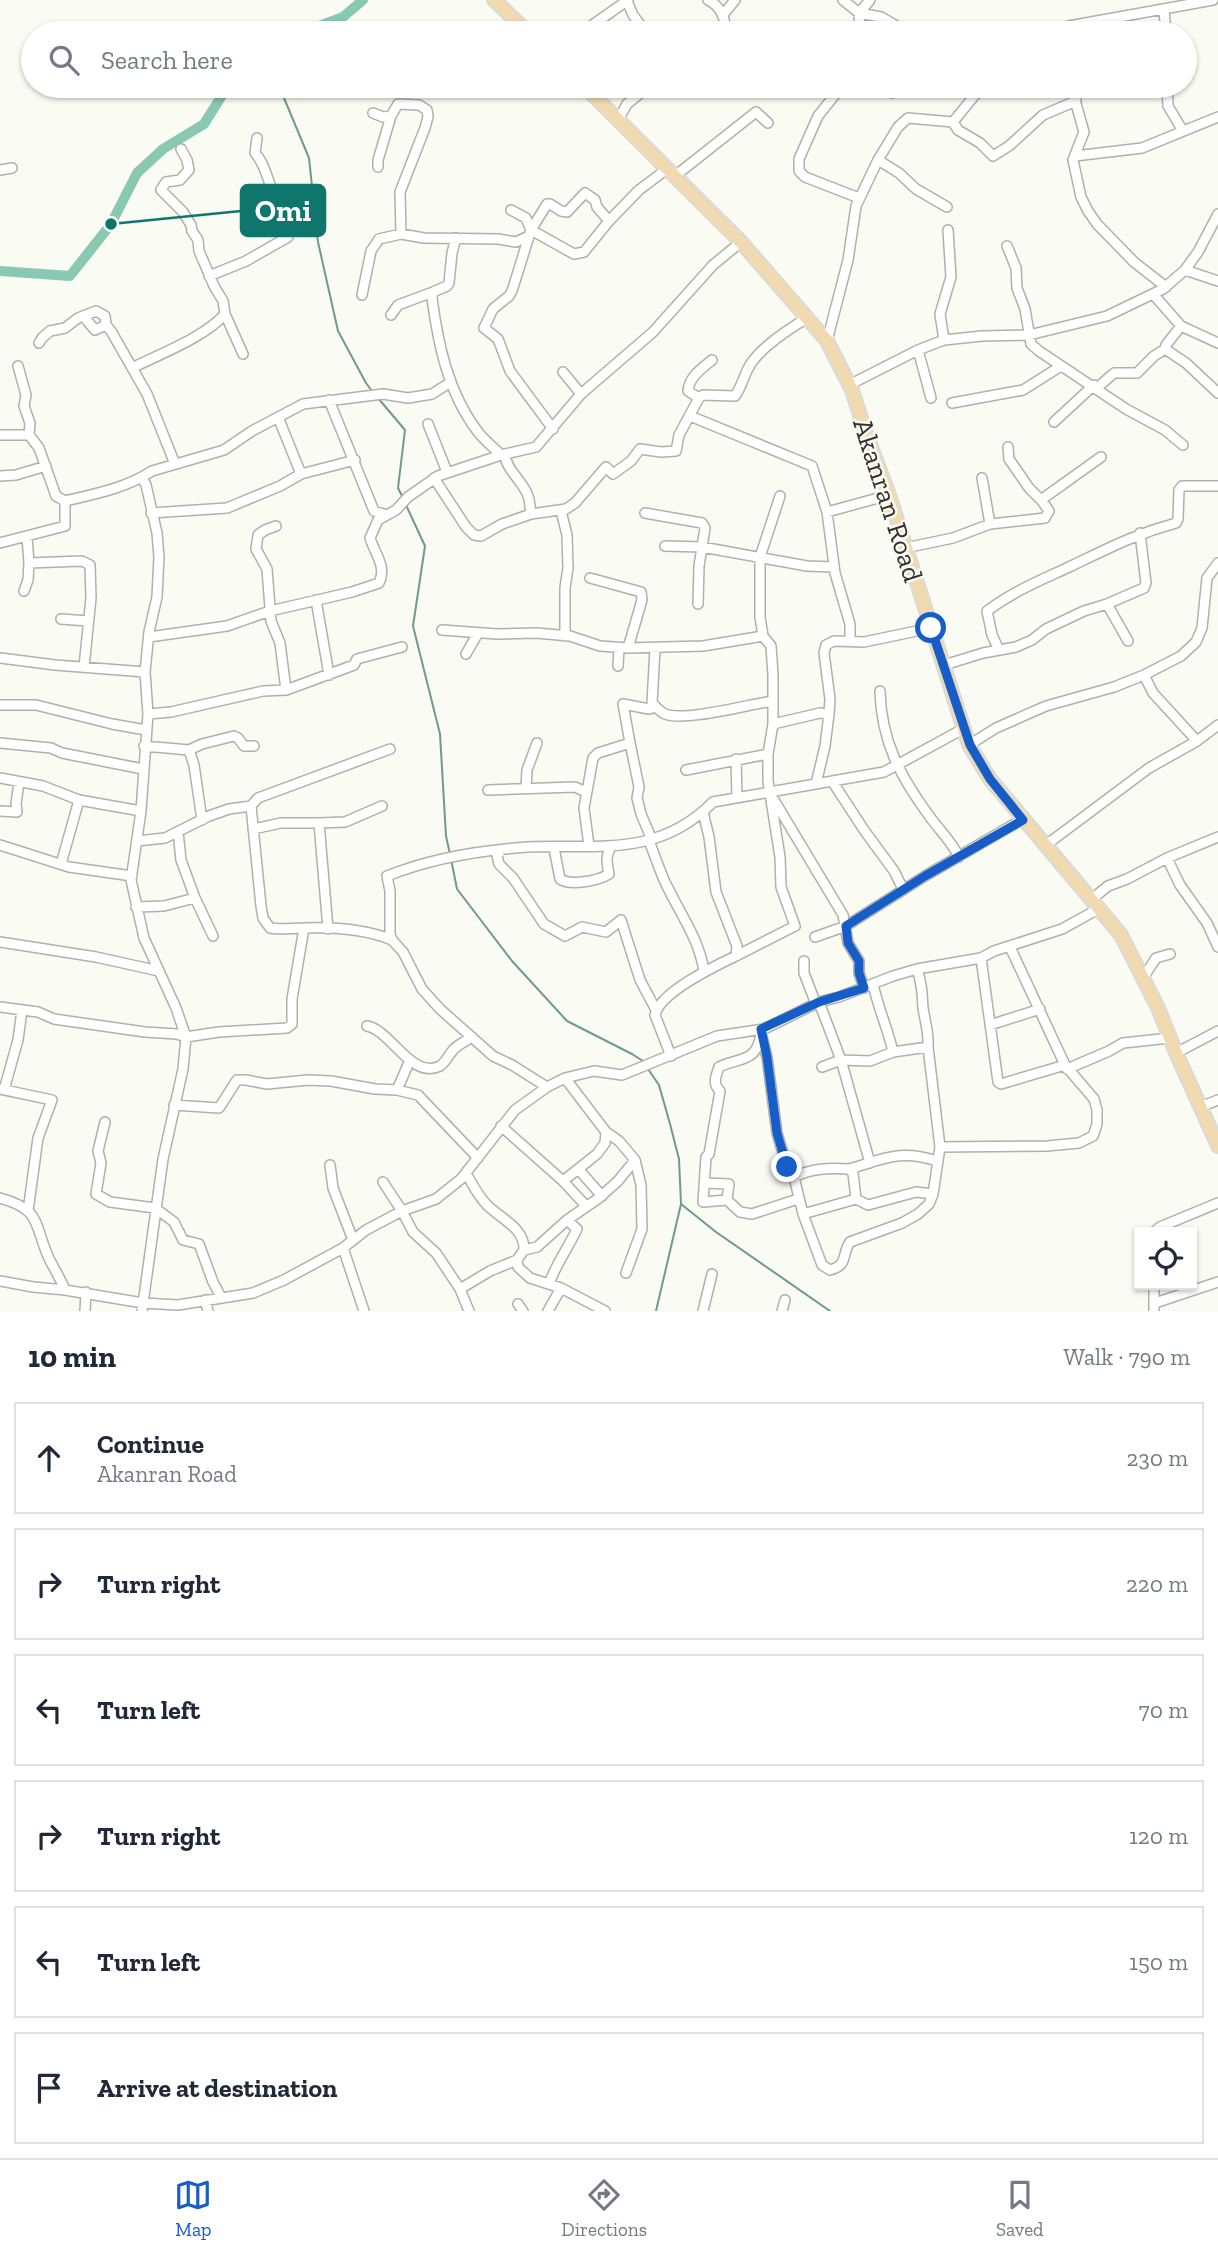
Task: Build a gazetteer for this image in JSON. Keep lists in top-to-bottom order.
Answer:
{
  "streets": {
    "main road": ["Akanran Road"]
  },
  "places": ["Omi"],
  "page": {
    "search": "Search here",
    "heading": ["10 min", "Walk · 790 m"],
    "list": [
      ["Continue", "Akanran Road", "230 m"],
      ["Turn right", "220 m"],
      ["Turn left", "70 m"],
      ["Turn right", "120 m"],
      ["Turn left", "150 m"],
      "Arrive at destination"
    ],
    "nav": ["Map", "Directions", "Saved"]
  }
}
